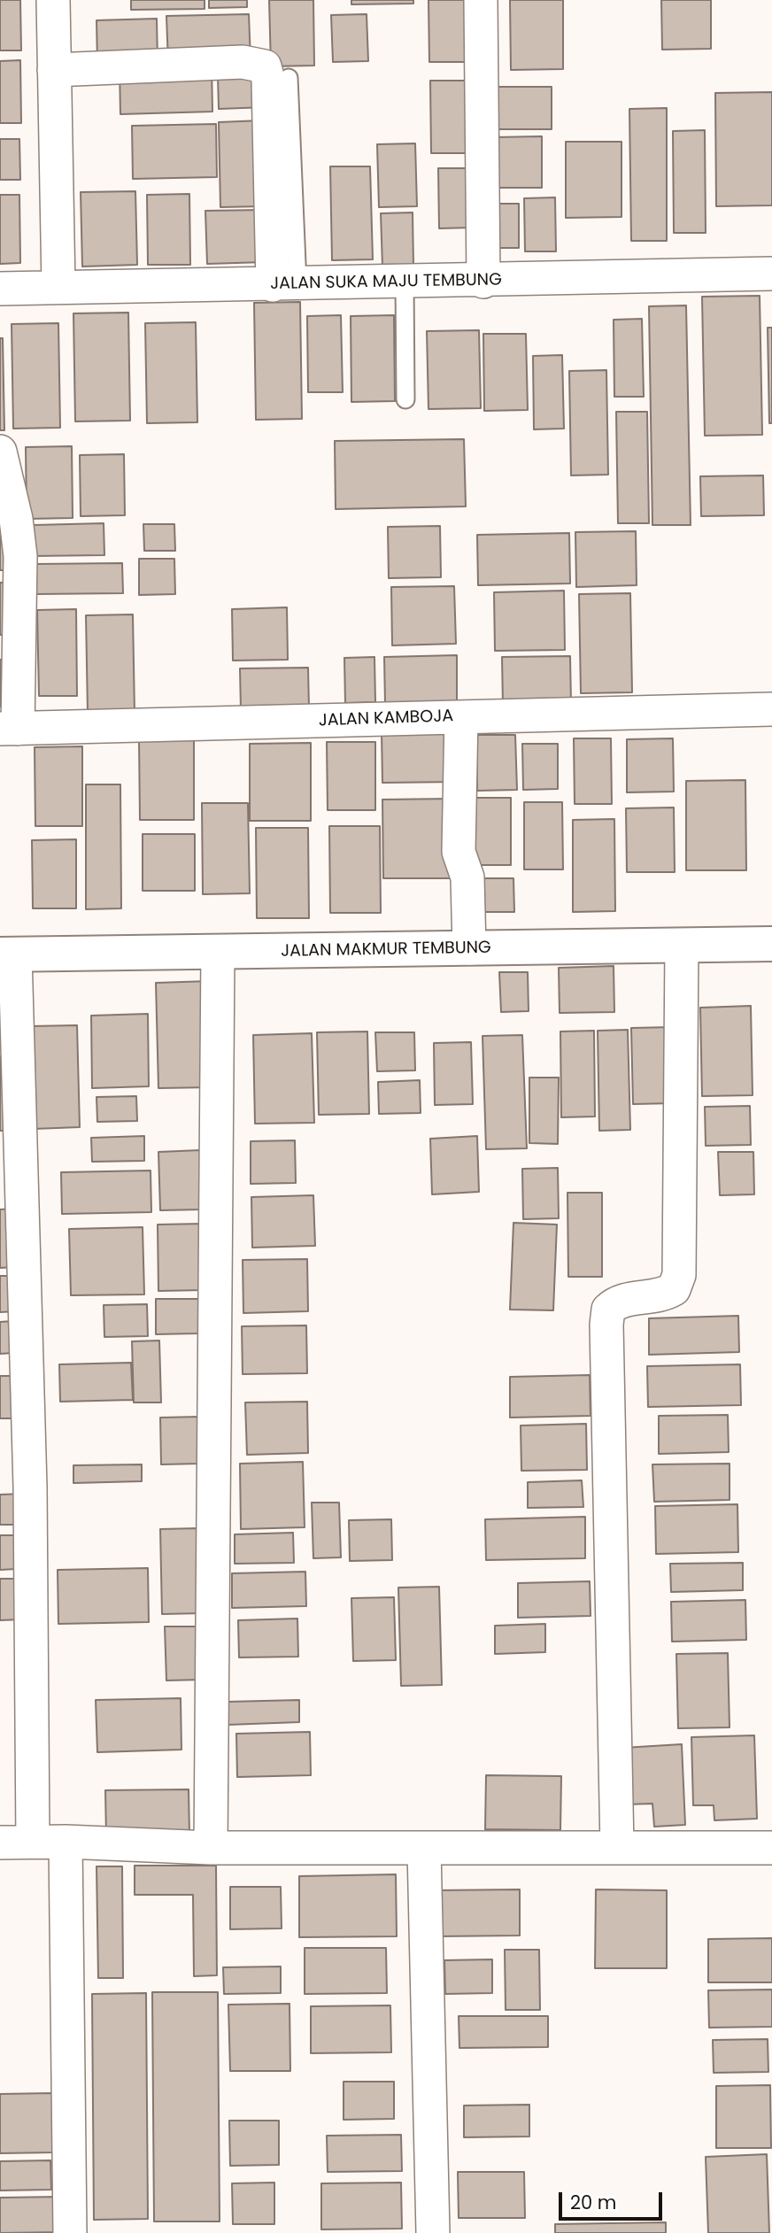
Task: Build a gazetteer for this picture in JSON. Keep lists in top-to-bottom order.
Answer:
{
  "streets": {
    "street": ["JALAN SUKA MAJU TEMBUNG", "JALAN KAMBOJA", "JALAN MAKMUR TEMBUNG"]
  },
  "scale_bar": "20 m"
}
